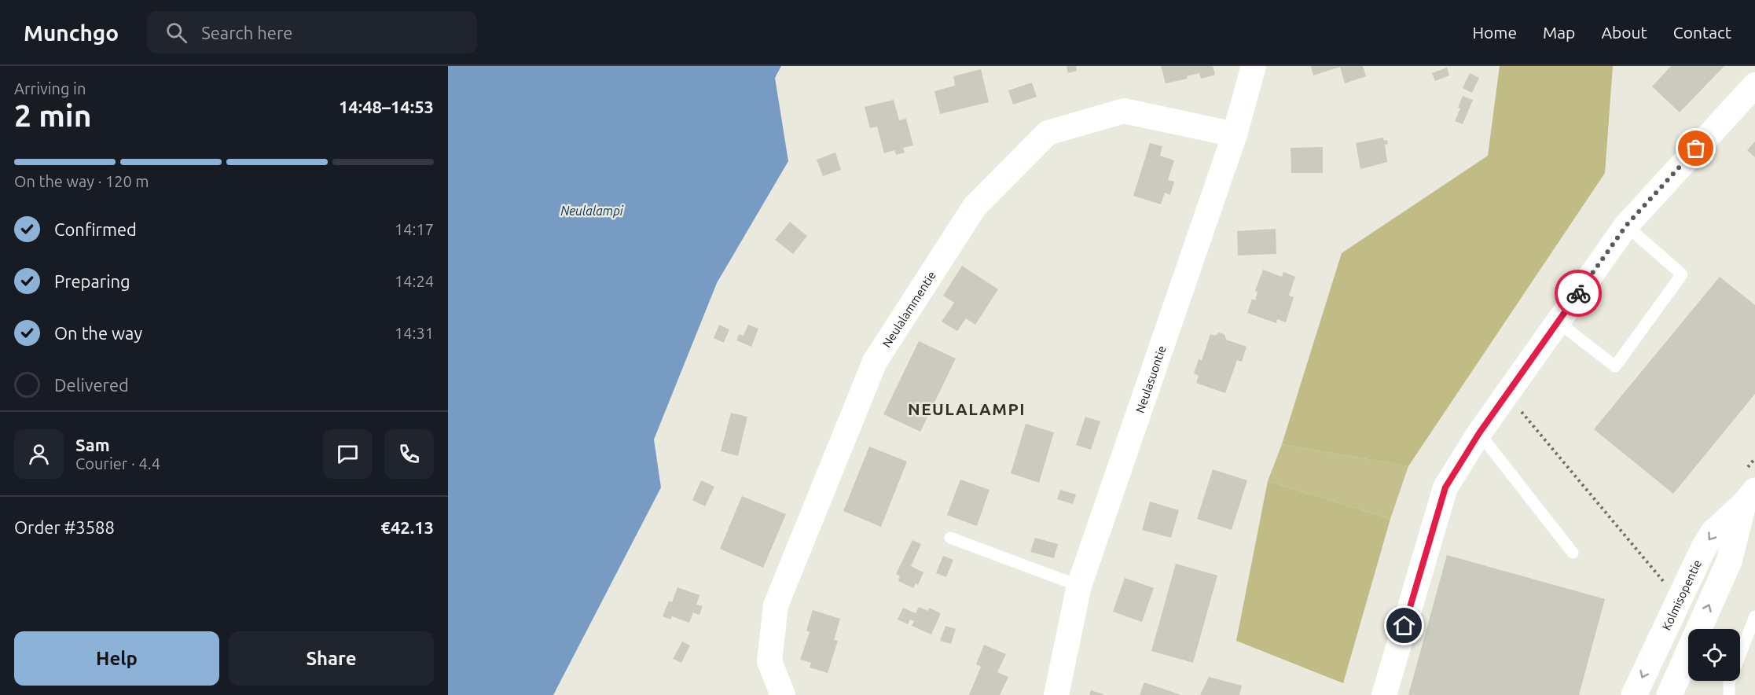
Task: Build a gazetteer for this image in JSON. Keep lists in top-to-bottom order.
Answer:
{
  "streets": {
    "main road": ["Kolmisopentie"],
    "street": ["Neulalammentie", "Neulasuontie"]
  },
  "crossings": [
    ["Neulalammentie", "Neulasuontie"]
  ],
  "districts": ["NEULALAMPI"],
  "water": ["Neulalampi"],
  "page": {
    "header": "Munchgo",
    "search": "Search here",
    "nav": [
      "Home",
      "Map",
      "About",
      "Contact"
    ],
    "heading": ["2 min", "Arriving in", "14:48–14:53"],
    "panel": [
      "Sam",
      "Courier · 4.4",
      "Order #3588",
      "€42.13"
    ],
    "bar": "On the way · 120 m",
    "list": [
      ["Confirmed", "14:17"],
      ["Preparing", "14:24"],
      ["On the way", "14:31"],
      "Delivered"
    ],
    "buttons": ["Help", "Share"]
  }
}
